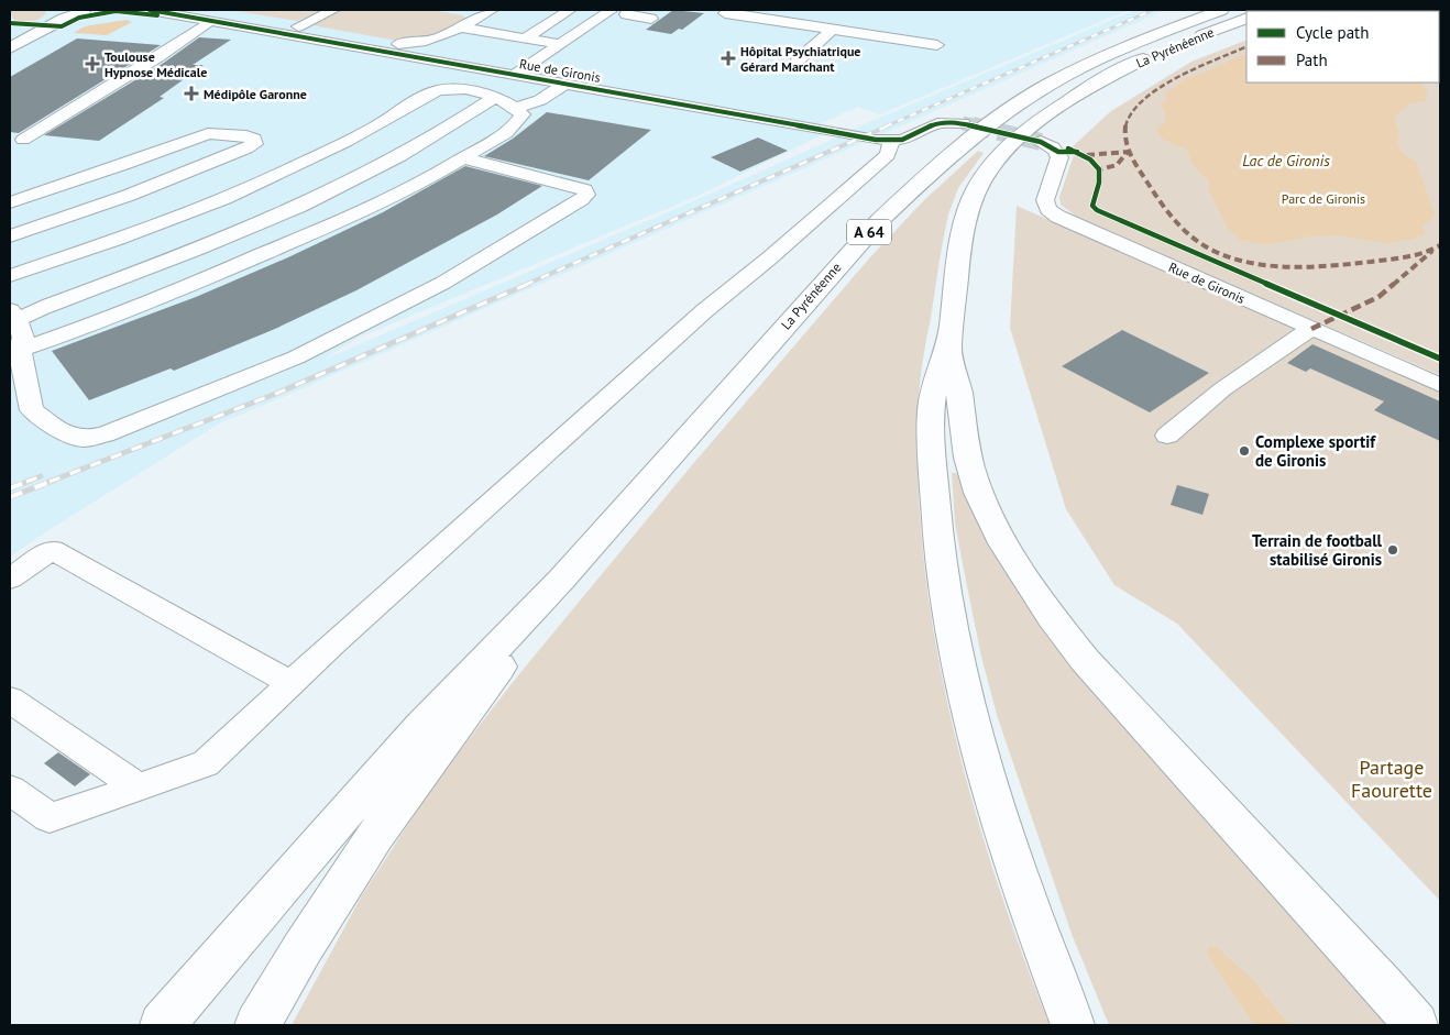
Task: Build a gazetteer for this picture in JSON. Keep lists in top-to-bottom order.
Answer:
{
  "streets": {
    "main road": ["La Pyrénéenne", "A 64"],
    "street": ["Rue de Gironis"]
  },
  "water": ["Lac de Gironis"],
  "parks": ["Parc de Gironis", "Partage Faourette"],
  "places": {
    "health": ["Hôpital Psychiatrique Gérard Marchant", "Toulouse Hypnose Médicale", "Médipôle Garonne"],
    "other": ["Complexe sportif de Gironis", "Terrain de football stabilisé Gironis"]
  },
  "legend": ["Cycle path", "Path"]
}
